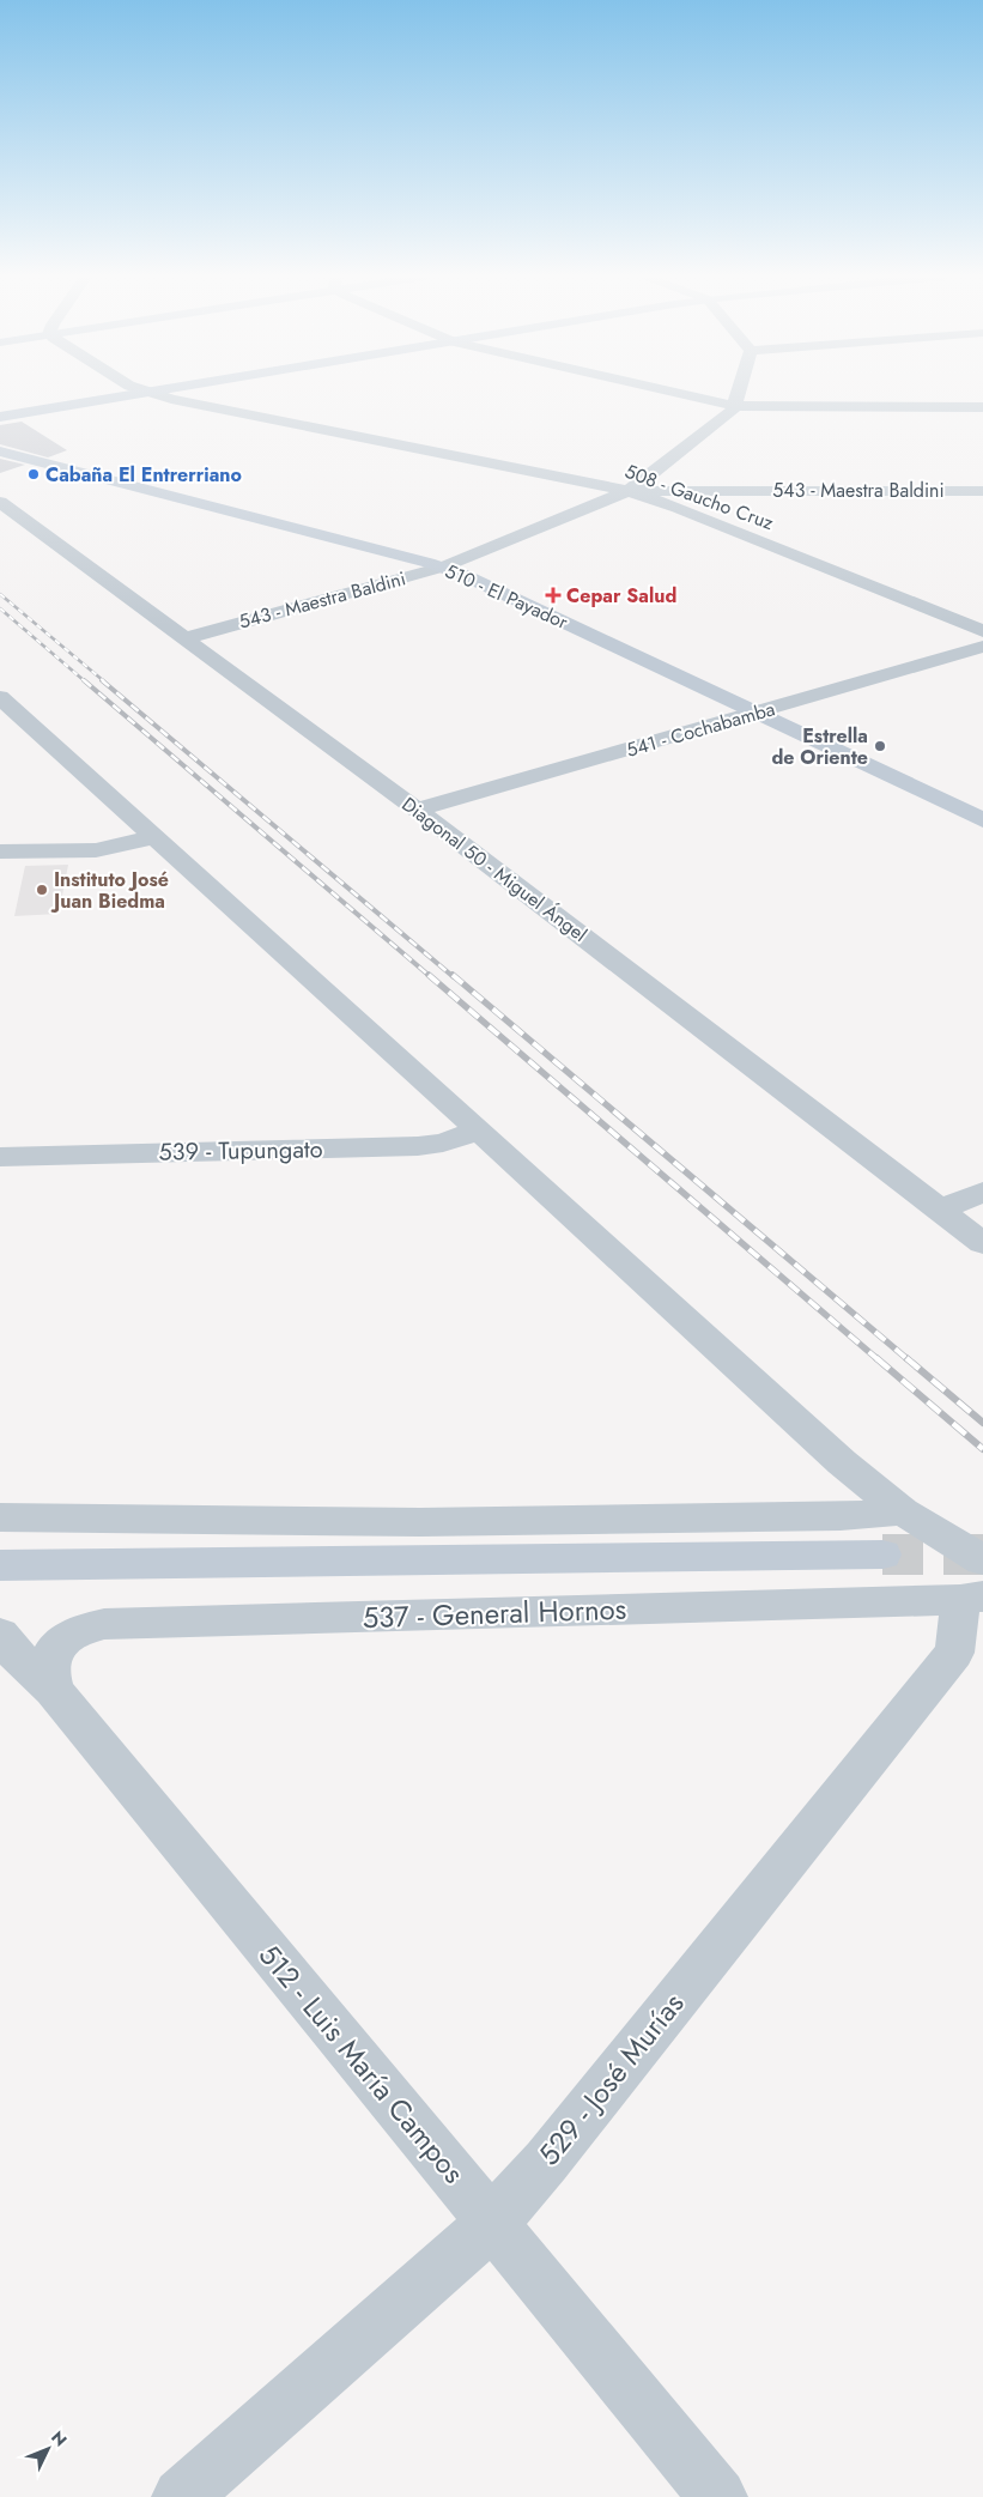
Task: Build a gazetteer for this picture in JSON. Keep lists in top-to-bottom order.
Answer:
{
  "streets": {
    "street": [
      "543 - Maestra Baldini",
      "508 - Gaucho Cruz",
      "510 - El Payador",
      "541 - Cochabamba",
      "Diagonal 50 - Miguel Ángel",
      "539 - Tupungato",
      "537 - General Hornos",
      "512 - Luis María Campos",
      "529 - José Murías"
    ]
  },
  "crossings": [
    ["543 - Maestra Baldini", "508 - Gaucho Cruz"],
    ["543 - Maestra Baldini", "510 - El Payador"],
    ["543 - Maestra Baldini", "Diagonal 50 - Miguel Ángel"],
    ["510 - El Payador", "541 - Cochabamba"],
    ["541 - Cochabamba", "Diagonal 50 - Miguel Ángel"],
    ["537 - General Hornos", "512 - Luis María Campos"],
    ["537 - General Hornos", "529 - José Murías"],
    ["512 - Luis María Campos", "529 - José Murías"]
  ],
  "places": {
    "other": ["Cabaña El Entrerriano", "Estrella de Oriente", "Instituto José Juan Biedma"],
    "health": ["Cepar Salud"]
  },
  "north": "top right"
}
